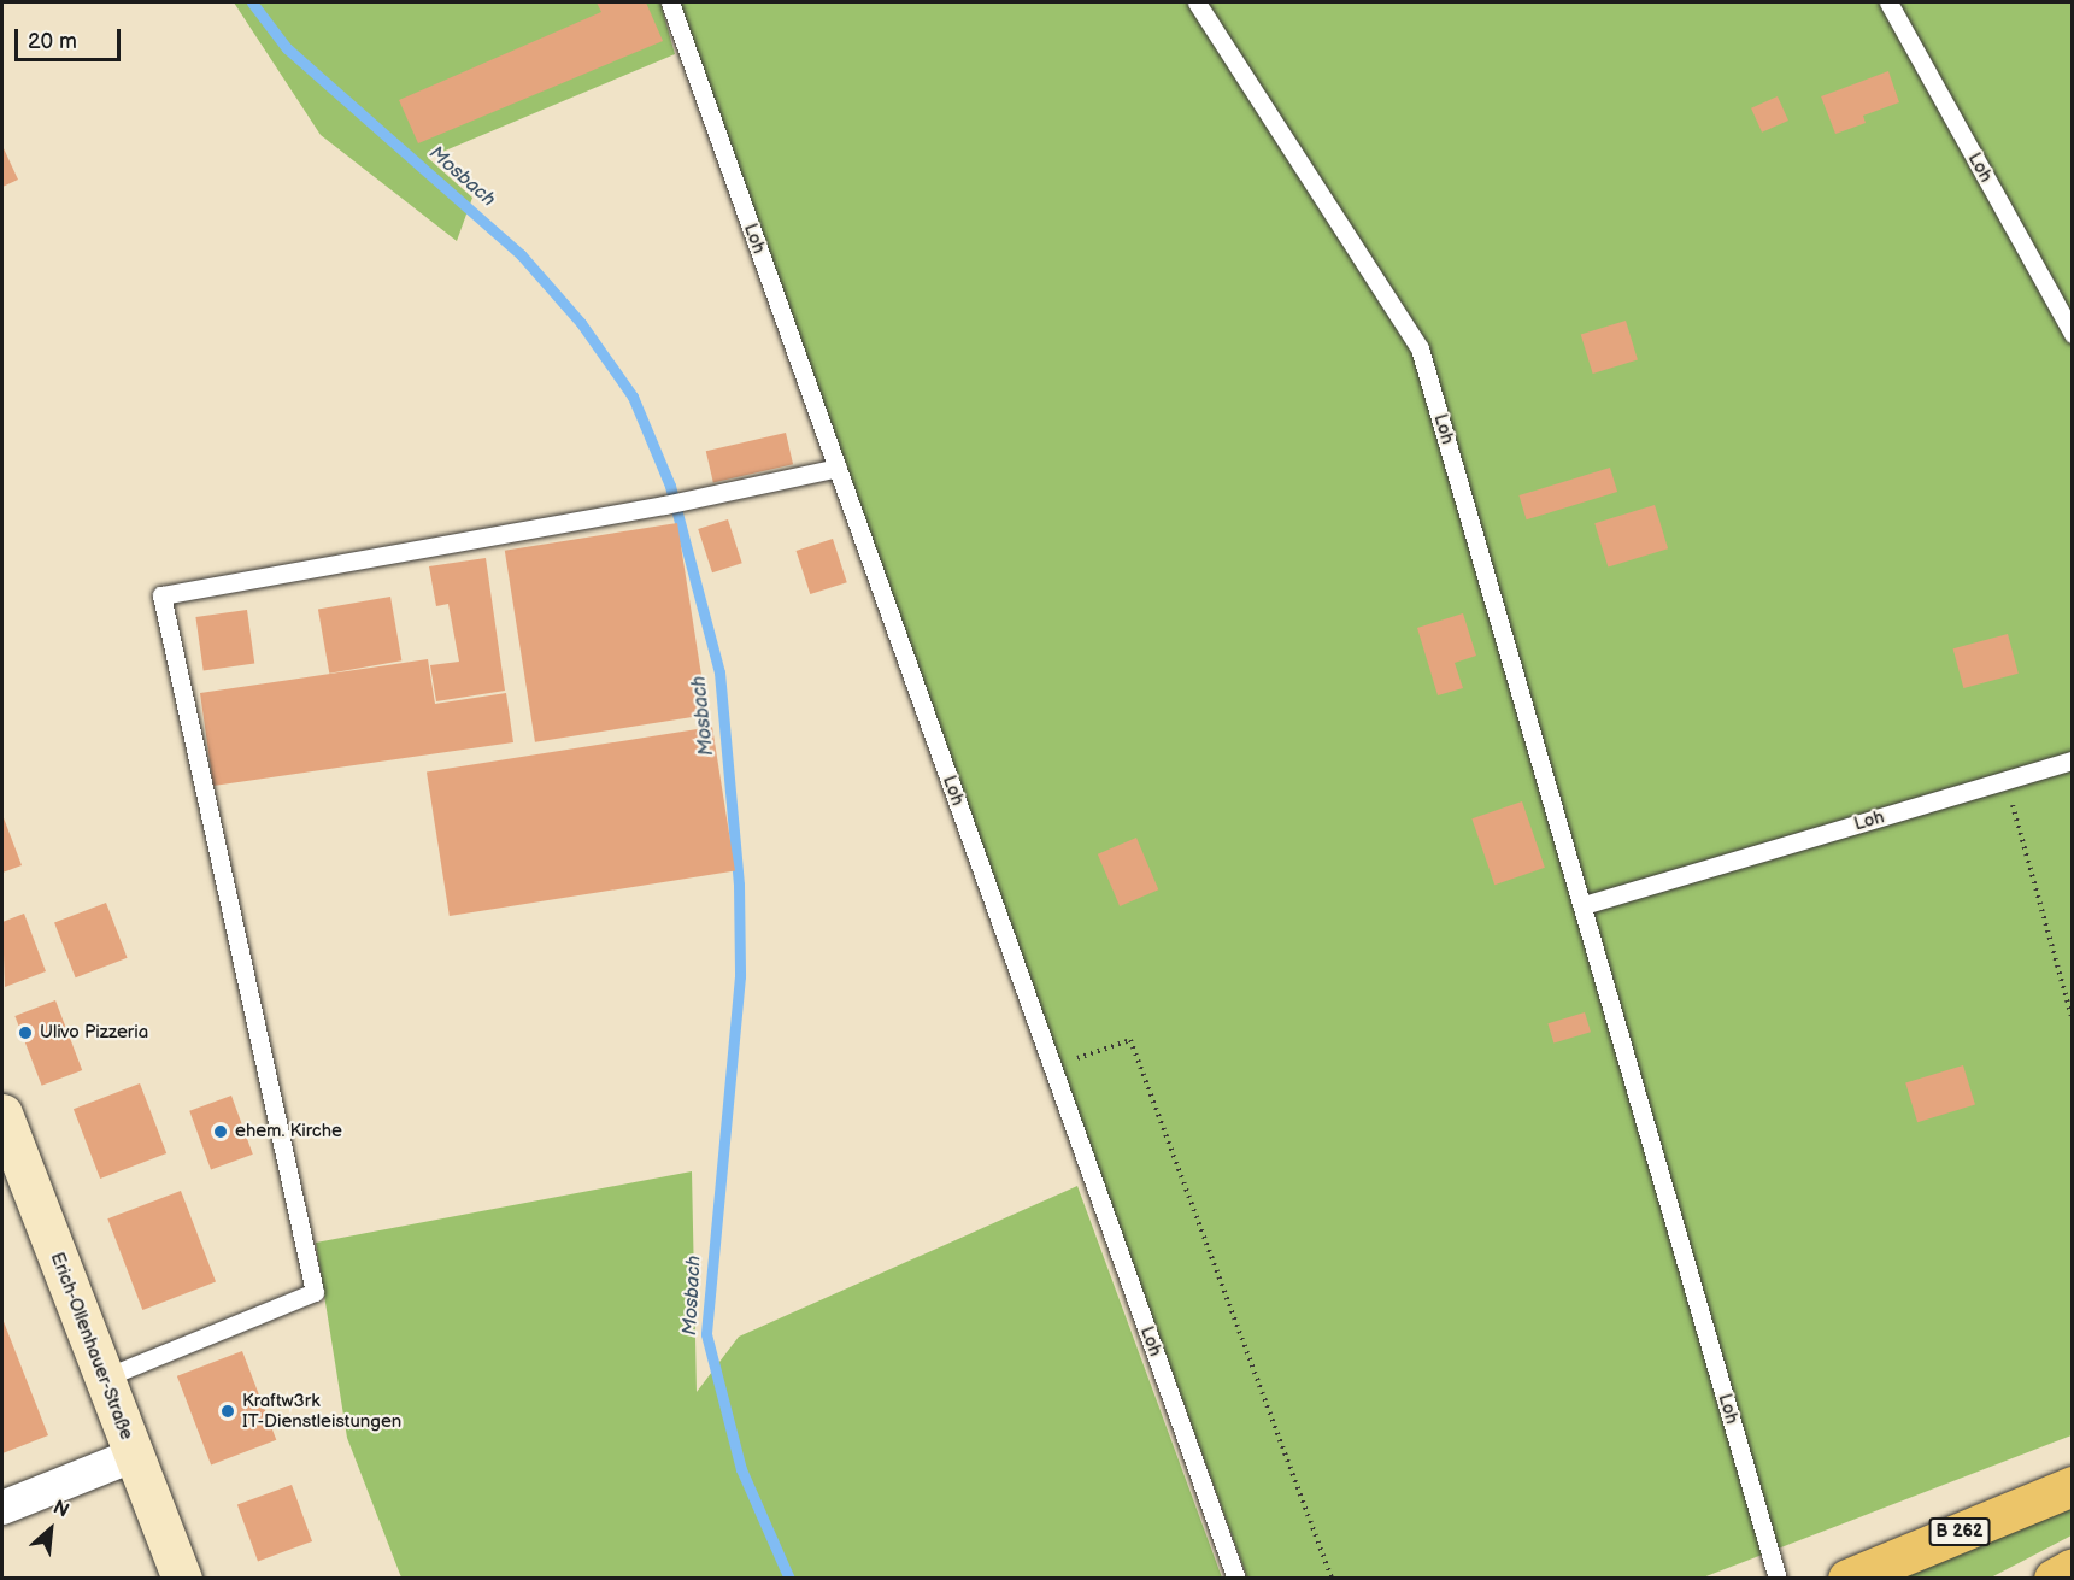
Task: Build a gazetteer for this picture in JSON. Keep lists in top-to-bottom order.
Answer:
{
  "streets": {
    "main road": ["B 262"],
    "street": ["Erich-Ollenhauer-Straße"],
    "lane": ["Loh"]
  },
  "water": ["Mosbach"],
  "places": ["Ulivo Pizzeria", "ehem. Kirche", "Kraftw3rk IT-Dienstleistungen"],
  "scale_bar": "20 m",
  "north": "top right"
}
